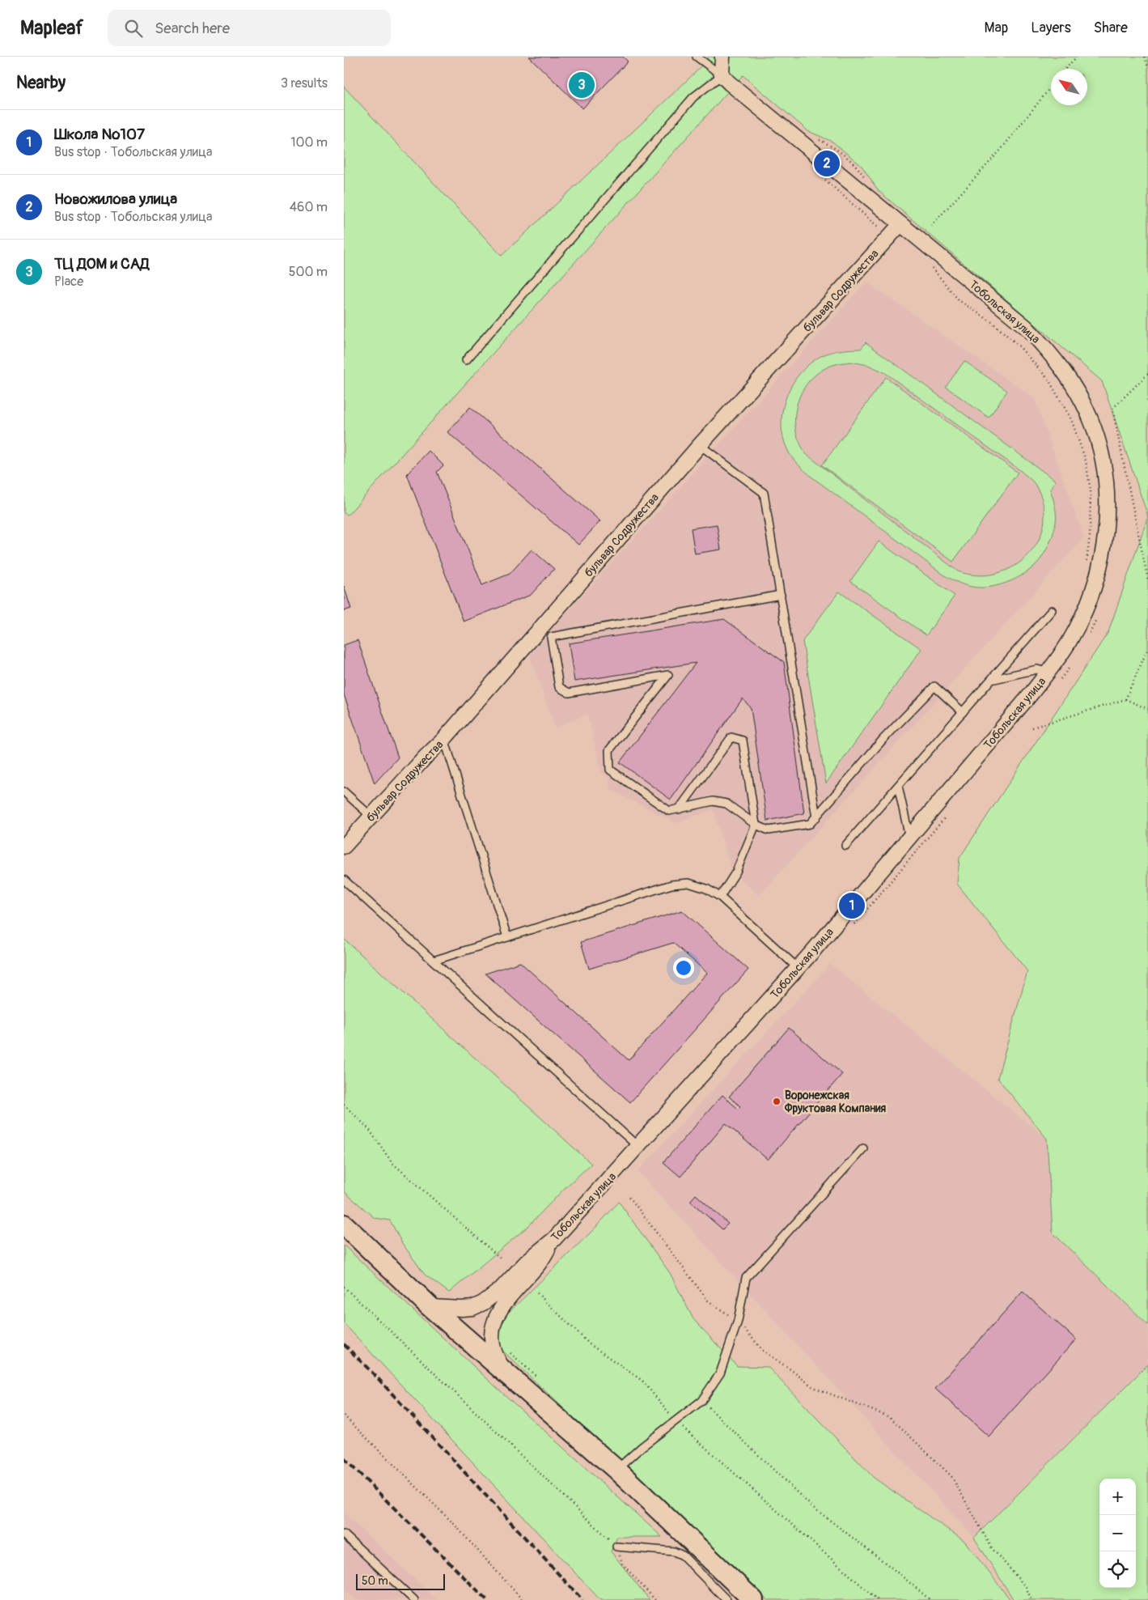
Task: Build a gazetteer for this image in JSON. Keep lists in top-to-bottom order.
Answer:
{
  "streets": {
    "street": ["бульвар Содружества", "Тобольская улица"]
  },
  "crossings": [
    ["бульвар Содружества", "Тобольская улица"]
  ],
  "places": ["Воронежская Фруктовая Компания"],
  "scale_bar": "50 m",
  "north": "top left",
  "page": {
    "header": "Mapleaf",
    "search": "Search here",
    "nav": ["Map", "Layers", "Share"],
    "heading": ["Nearby", "3 results"],
    "pins": ["3", "2", "1"],
    "list": [
      {
        "mark": "1",
        "name": "Школа №107",
        "note": "Bus stop · Тобольская улица",
        "value": "100 m"
      },
      {
        "mark": "2",
        "name": "Новожилова улица",
        "note": "Bus stop · Тобольская улица",
        "value": "460 m"
      },
      {
        "mark": "3",
        "name": "ТЦ ДОМ и САД",
        "note": "Place",
        "value": "500 m"
      }
    ],
    "map_buttons": ["+", "−"],
    "scale": "50 m"
  }
}
